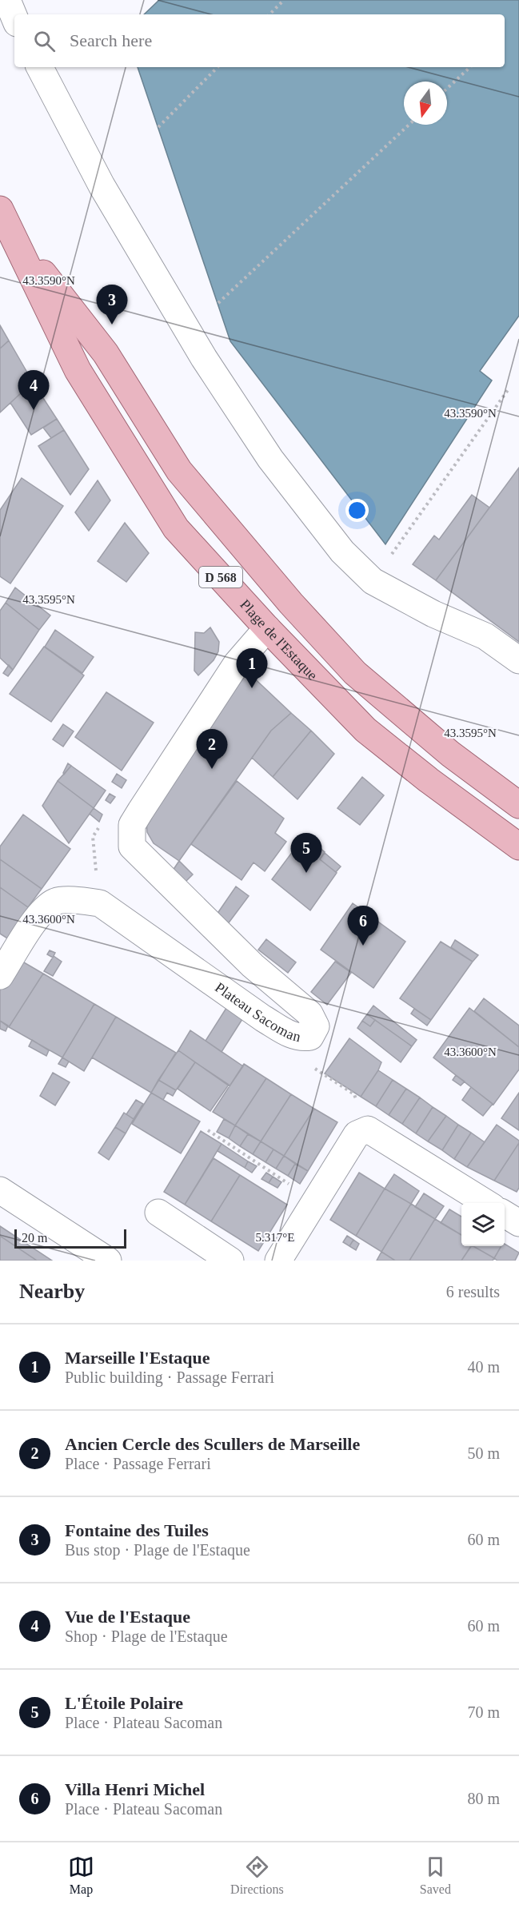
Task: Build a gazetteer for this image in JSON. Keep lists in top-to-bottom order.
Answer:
{
  "streets": {
    "main road": ["D 568", "Plage de l'Estaque"],
    "street": ["Plateau Sacoman"]
  },
  "crossings": [
    ["Plage de l'Estaque", "Plateau Sacoman"]
  ],
  "scale_bar": "20 m",
  "north": "bottom",
  "page": {
    "search": "Search here",
    "pins": [
      "3",
      "4",
      "1",
      "2",
      "5",
      "6"
    ],
    "scale": "20 m",
    "heading": ["Nearby", "6 results"],
    "list": [
      {
        "mark": "1",
        "name": "Marseille l'Estaque",
        "note": "Public building · Passage Ferrari",
        "value": "40 m"
      },
      {
        "mark": "2",
        "name": "Ancien Cercle des Scullers de Marseille",
        "note": "Place · Passage Ferrari",
        "value": "50 m"
      },
      {
        "mark": "3",
        "name": "Fontaine des Tuiles",
        "note": "Bus stop · Plage de l'Estaque",
        "value": "60 m"
      },
      {
        "mark": "4",
        "name": "Vue de l'Estaque",
        "note": "Shop · Plage de l'Estaque",
        "value": "60 m"
      },
      {
        "mark": "5",
        "name": "L'Étoile Polaire",
        "note": "Place · Plateau Sacoman",
        "value": "70 m"
      },
      {
        "mark": "6",
        "name": "Villa Henri Michel",
        "note": "Place · Plateau Sacoman",
        "value": "80 m"
      }
    ],
    "nav": ["Map", "Directions", "Saved"]
  },
  "coordinates": [
    "43.3590°N",
    "43.3595°N",
    "43.3600°N",
    "5.317°E"
  ]
}
